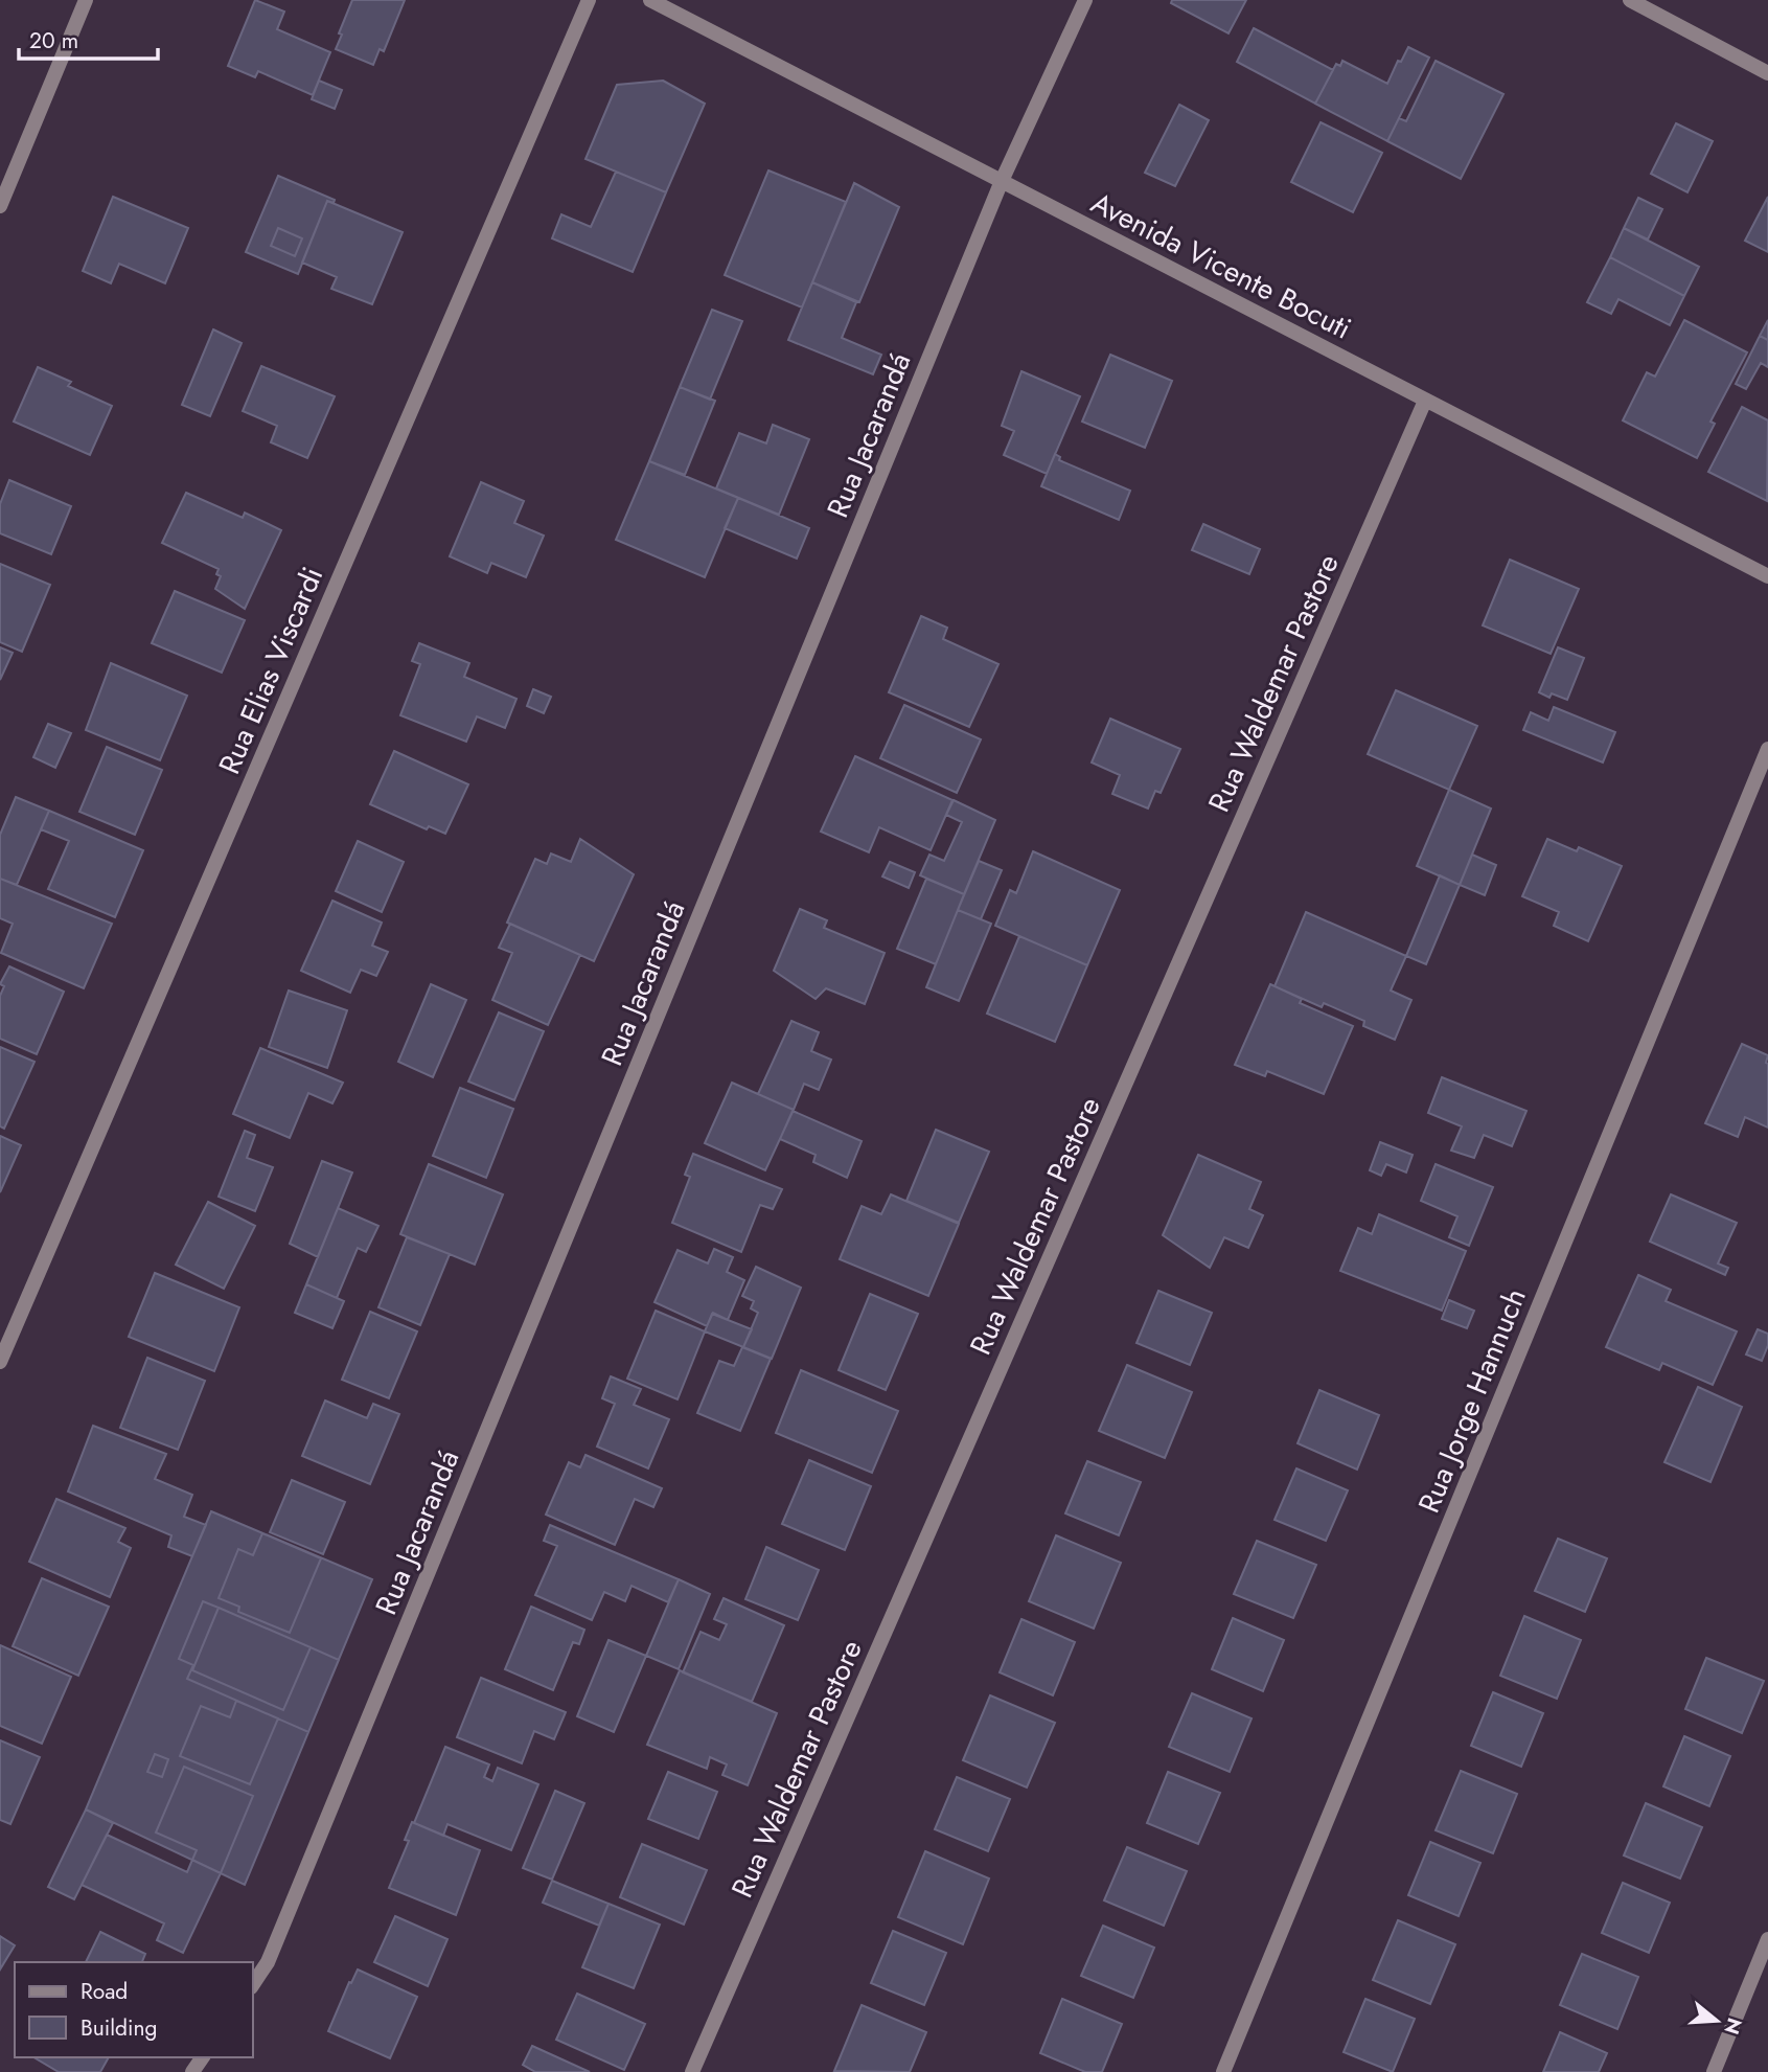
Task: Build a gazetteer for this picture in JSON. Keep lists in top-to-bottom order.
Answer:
{
  "streets": {
    "street": [
      "Avenida Vicente Bocuti",
      "Rua Jacarandá",
      "Rua Elias Viscardi",
      "Rua Waldemar Pastore",
      "Rua Jorge Hannuch"
    ]
  },
  "crossings": [
    ["Avenida Vicente Bocuti", "Rua Jacarandá"],
    ["Avenida Vicente Bocuti", "Rua Waldemar Pastore"]
  ],
  "legend": ["Road", "Building"],
  "scale_bar": "20 m",
  "north": "right"
}
